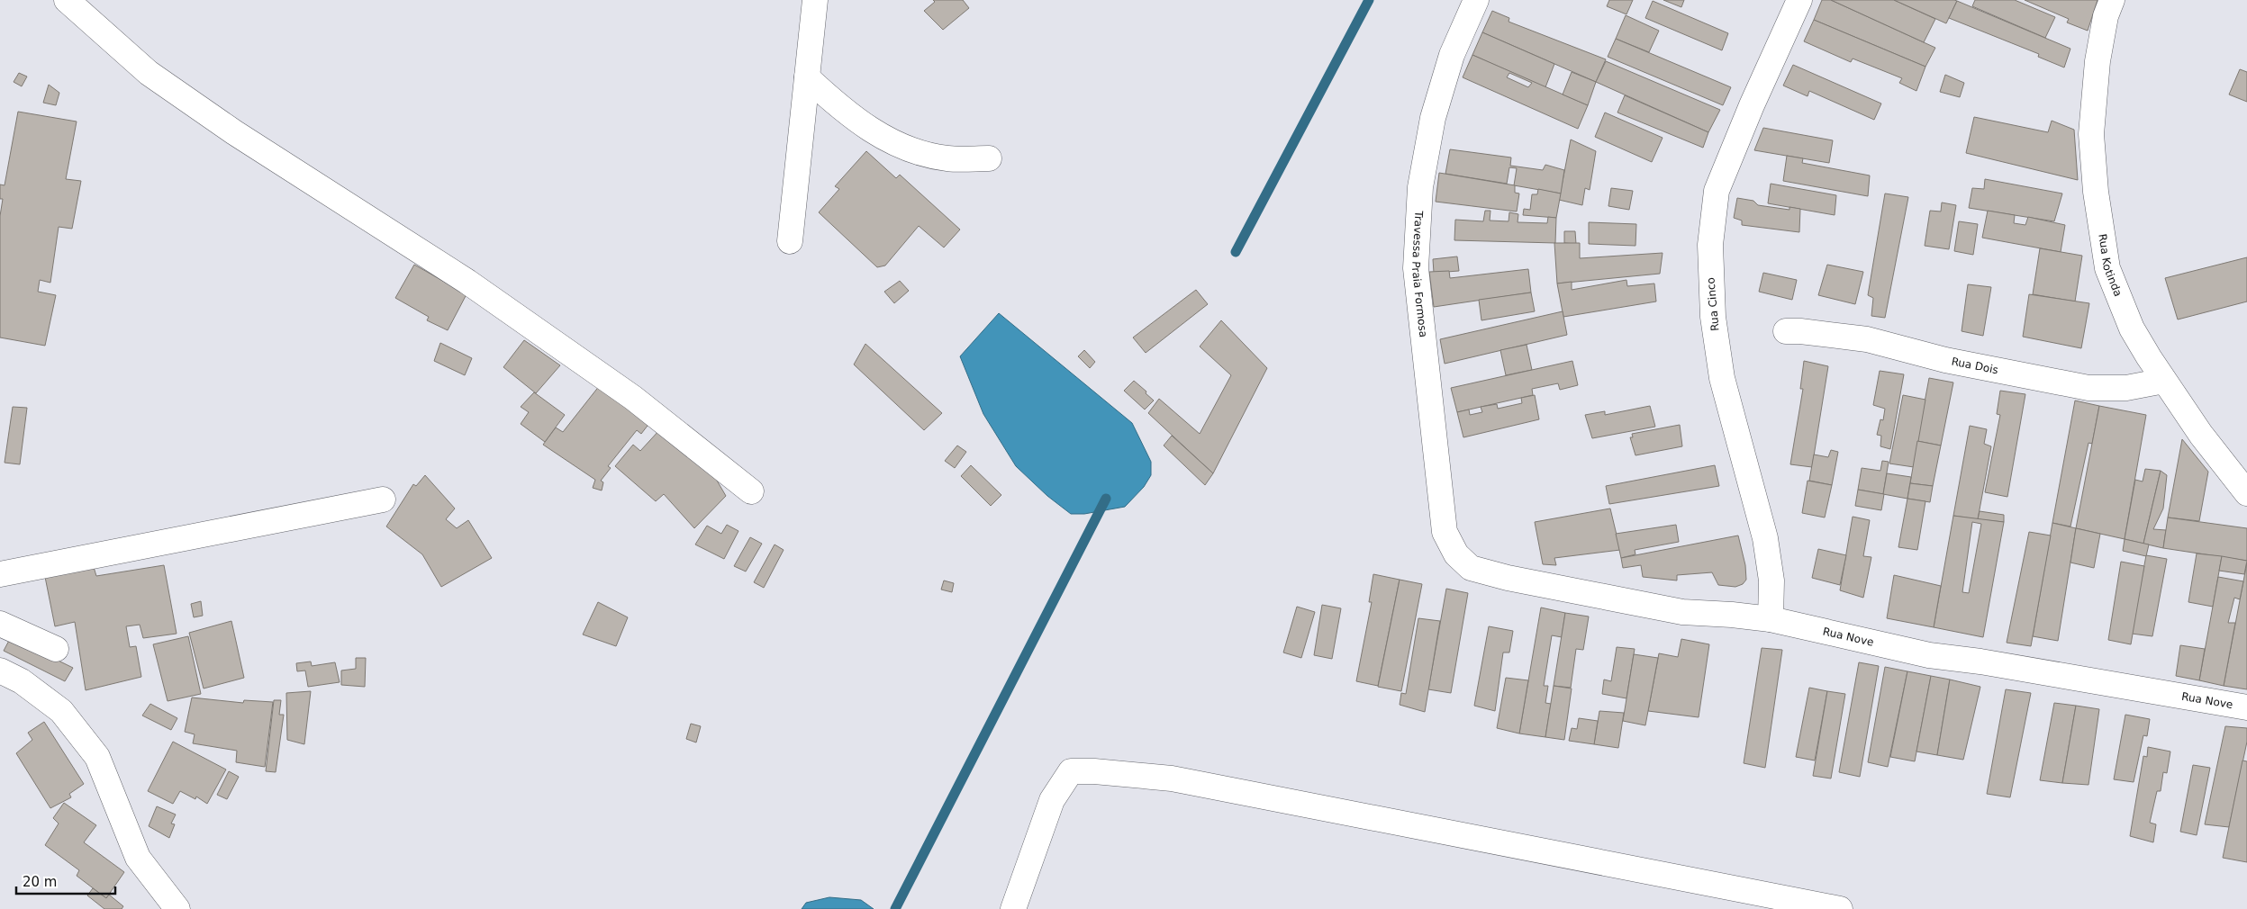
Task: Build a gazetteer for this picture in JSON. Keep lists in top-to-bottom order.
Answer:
{
  "streets": {
    "street": [
      "Rua Kotinda",
      "Travessa Praia Formosa",
      "Rua Cinco",
      "Rua Dois",
      "Rua Nove"
    ]
  },
  "crossings": [
    ["Rua Kotinda", "Rua Dois"],
    ["Travessa Praia Formosa", "Rua Nove"],
    ["Rua Cinco", "Rua Nove"]
  ],
  "scale_bar": "20 m"
}
